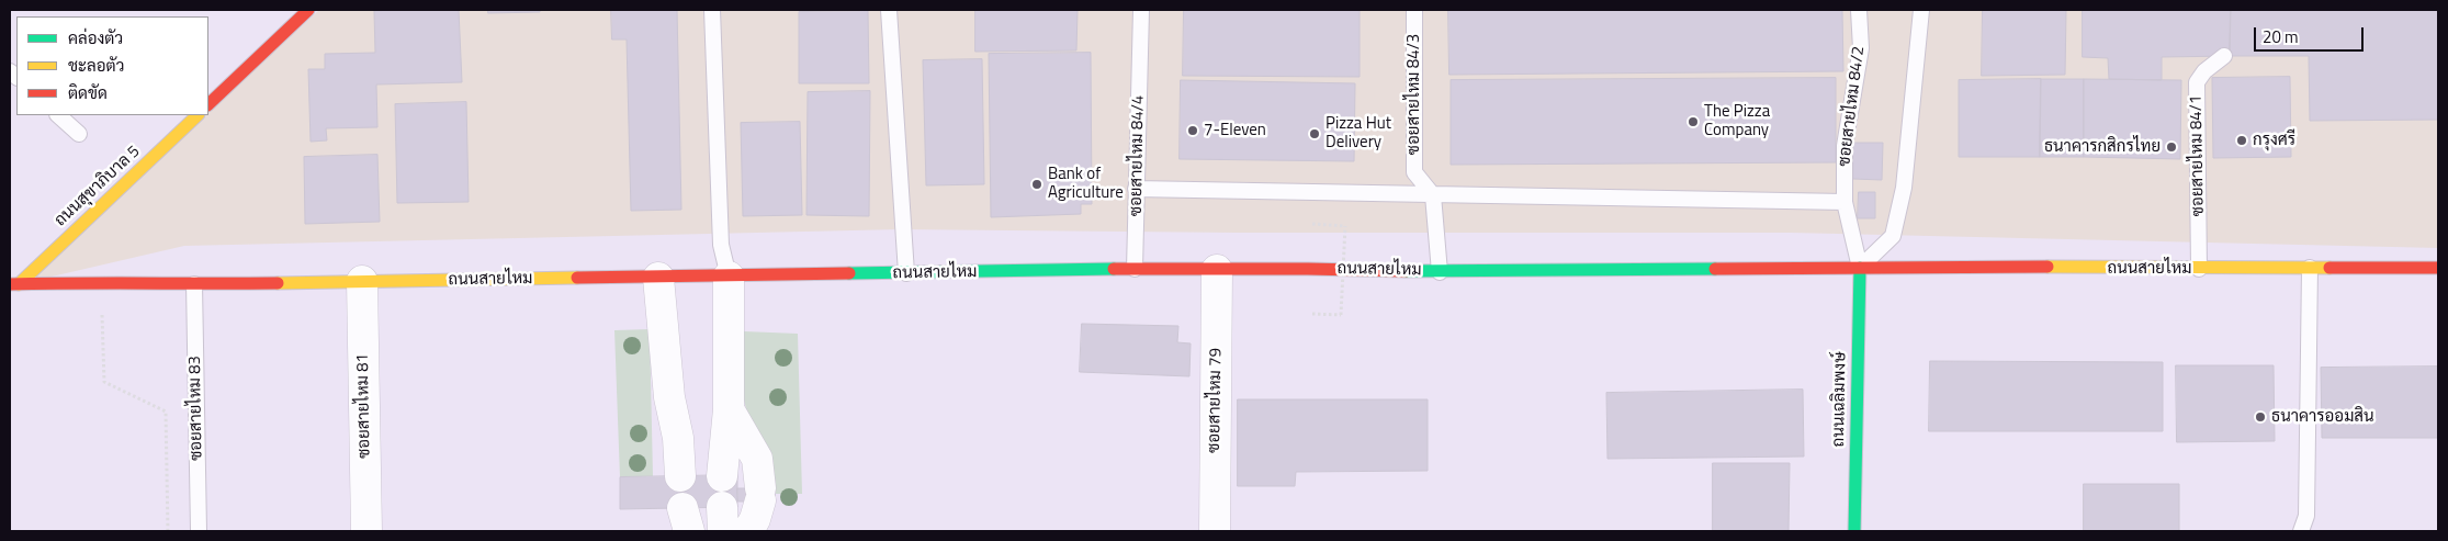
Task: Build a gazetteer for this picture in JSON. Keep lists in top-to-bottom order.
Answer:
{
  "streets": {
    "main road": ["ถนนสุขาภิบาล 5", "ถนนสายไหม", "ถนนเฉลิมพงษ์"],
    "street": ["ซอยสายไหม 79", "ซอยสายไหม 81"],
    "lane": [
      "ซอยสายไหม 84/3",
      "ซอยสายไหม 84/2",
      "ซอยสายไหม 84/4",
      "ซอยสายไหม 84/1",
      "ซอยสายไหม 83"
    ]
  },
  "crossings": [
    ["ซอยสายไหม 84/2", "ถนนสายไหม"],
    ["ซอยสายไหม 84/2", "ถนนเฉลิมพงษ์"],
    ["ซอยสายไหม 84/4", "ถนนสายไหม"],
    ["ซอยสายไหม 84/1", "ถนนสายไหม"],
    ["ถนนสุขาภิบาล 5", "ถนนสายไหม"],
    ["ถนนสายไหม", "ถนนเฉลิมพงษ์"],
    ["ถนนสายไหม", "ซอยสายไหม 79"],
    ["ถนนสายไหม", "ซอยสายไหม 81"],
    ["ถนนสายไหม", "ซอยสายไหม 83"]
  ],
  "places": [
    "The Pizza Company",
    "7-Eleven",
    "Pizza Hut Delivery",
    "กรุงศรี",
    "ธนาคารกสิกรไทย",
    "Bank of Agriculture",
    "ธนาคารออมสิน"
  ],
  "legend": ["คล่องตัว", "ชะลอตัว", "ติดขัด"],
  "scale_bar": "20 m"
}
